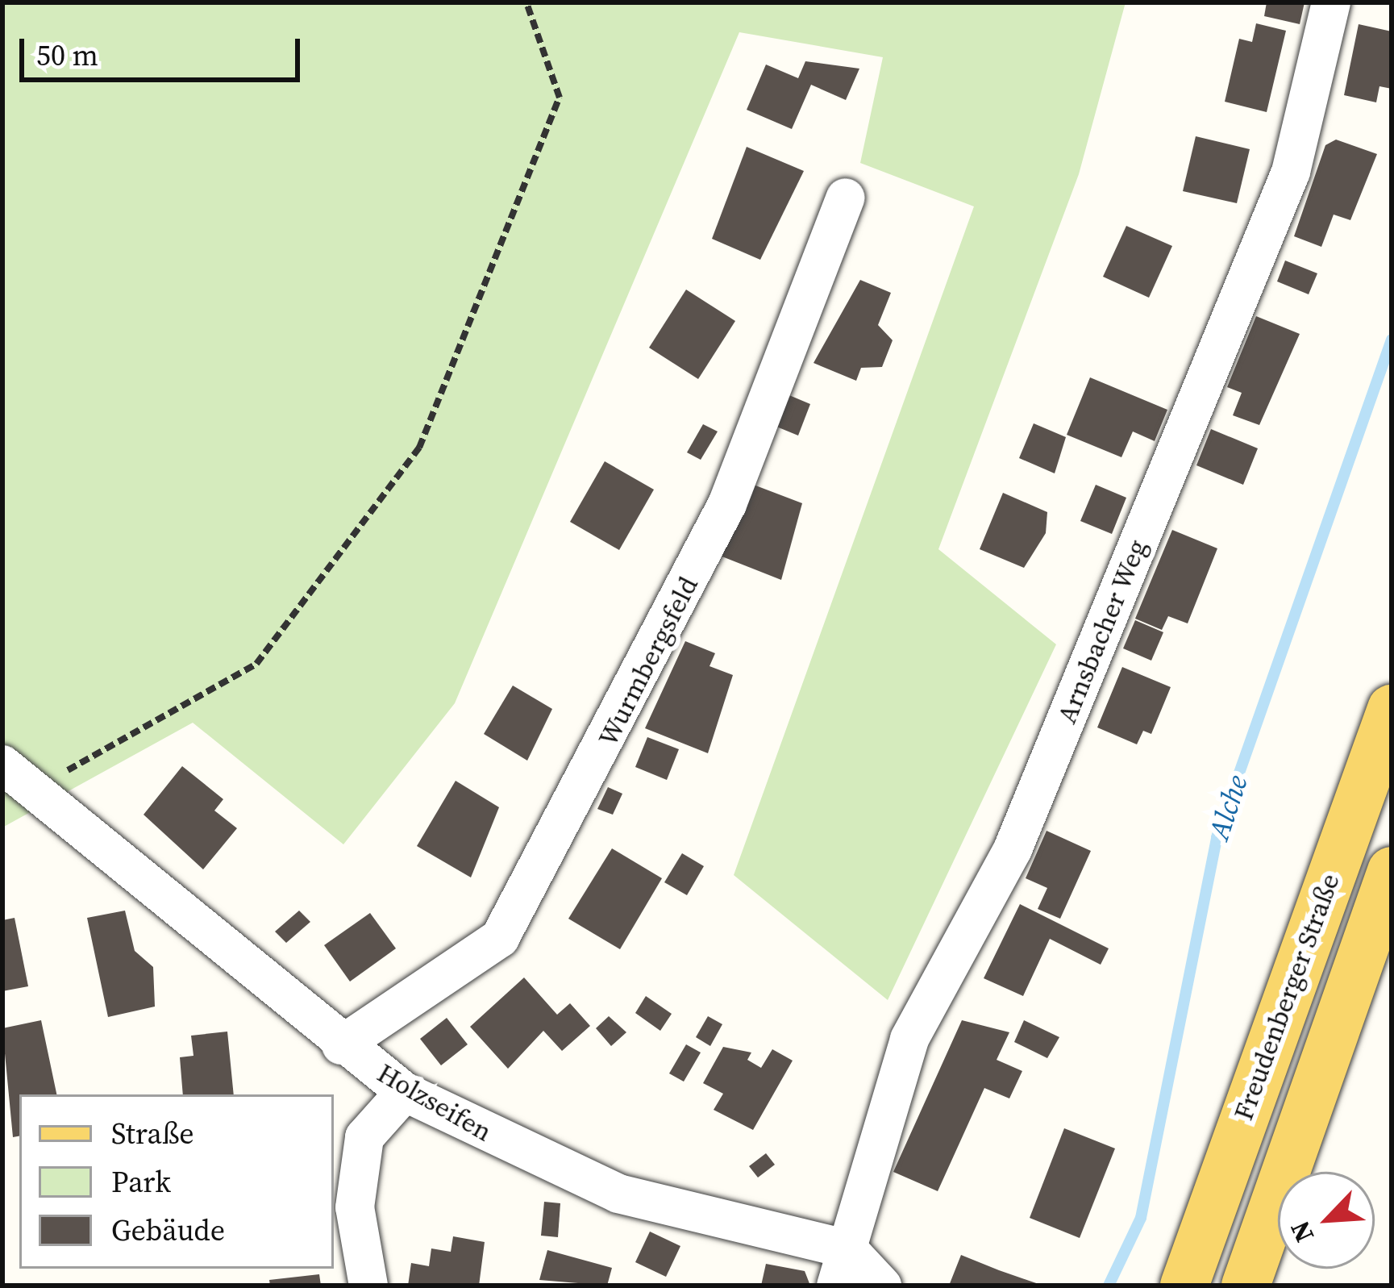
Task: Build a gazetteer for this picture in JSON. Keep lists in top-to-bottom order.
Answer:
{
  "streets": {
    "main road": ["Freudenberger Straße"],
    "street": ["Arnsbacher Weg", "Wurmbergsfeld", "Holzseifen"]
  },
  "crossings": [
    ["Arnsbacher Weg", "Holzseifen"],
    ["Wurmbergsfeld", "Holzseifen"]
  ],
  "water": ["Alche"],
  "legend": ["Straße", "Park", "Gebäude"],
  "scale_bar": "50 m",
  "north": "bottom left"
}
